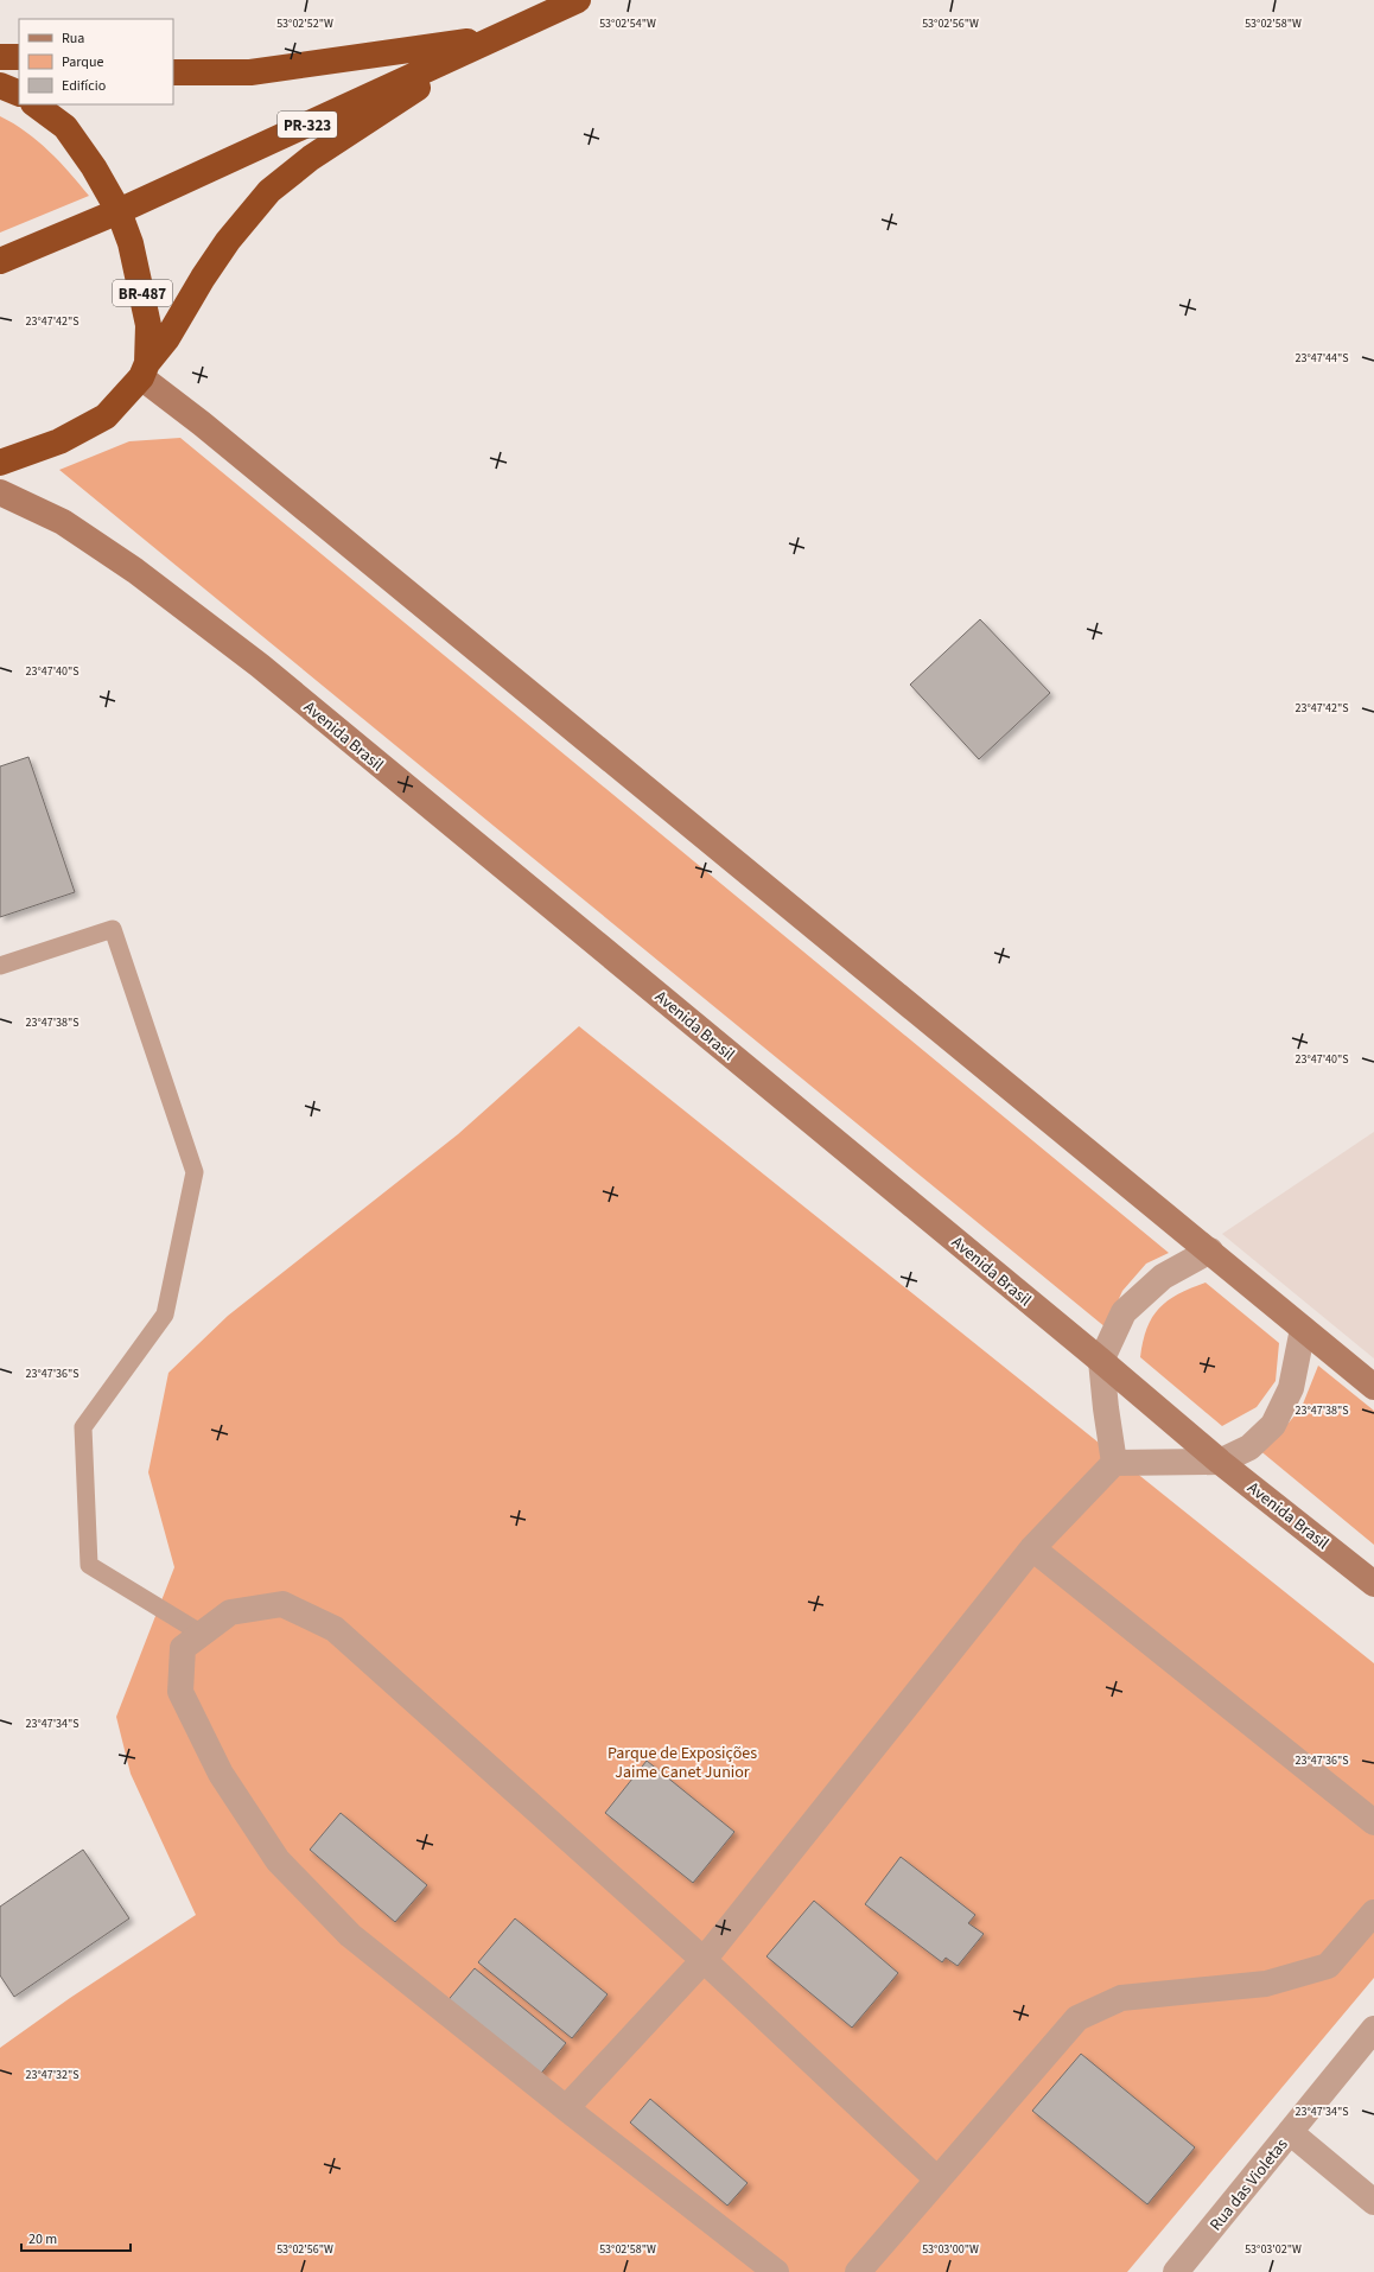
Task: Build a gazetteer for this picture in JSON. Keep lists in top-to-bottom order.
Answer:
{
  "streets": {
    "highway": ["PR-323", "BR-487"],
    "main road": ["Avenida Brasil"],
    "street": ["Rua das Violetas"]
  },
  "crossings": [
    ["PR-323", "BR-487"]
  ],
  "parks": ["Parque de Exposições Jaime Canet Junior"],
  "legend": ["Rua", "Parque", "Edifício"],
  "scale_bar": "20 m",
  "coordinates": [
    "53°02'52\"W",
    "53°02'54\"W",
    "53°02'56\"W",
    "53°02'58\"W",
    "23°47'42\"S",
    "23°47'44\"S",
    "23°47'40\"S",
    "23°47'38\"S",
    "23°47'36\"S",
    "23°47'34\"S",
    "23°47'32\"S",
    "53°03'00\"W",
    "53°03'02\"W"
  ]
}
